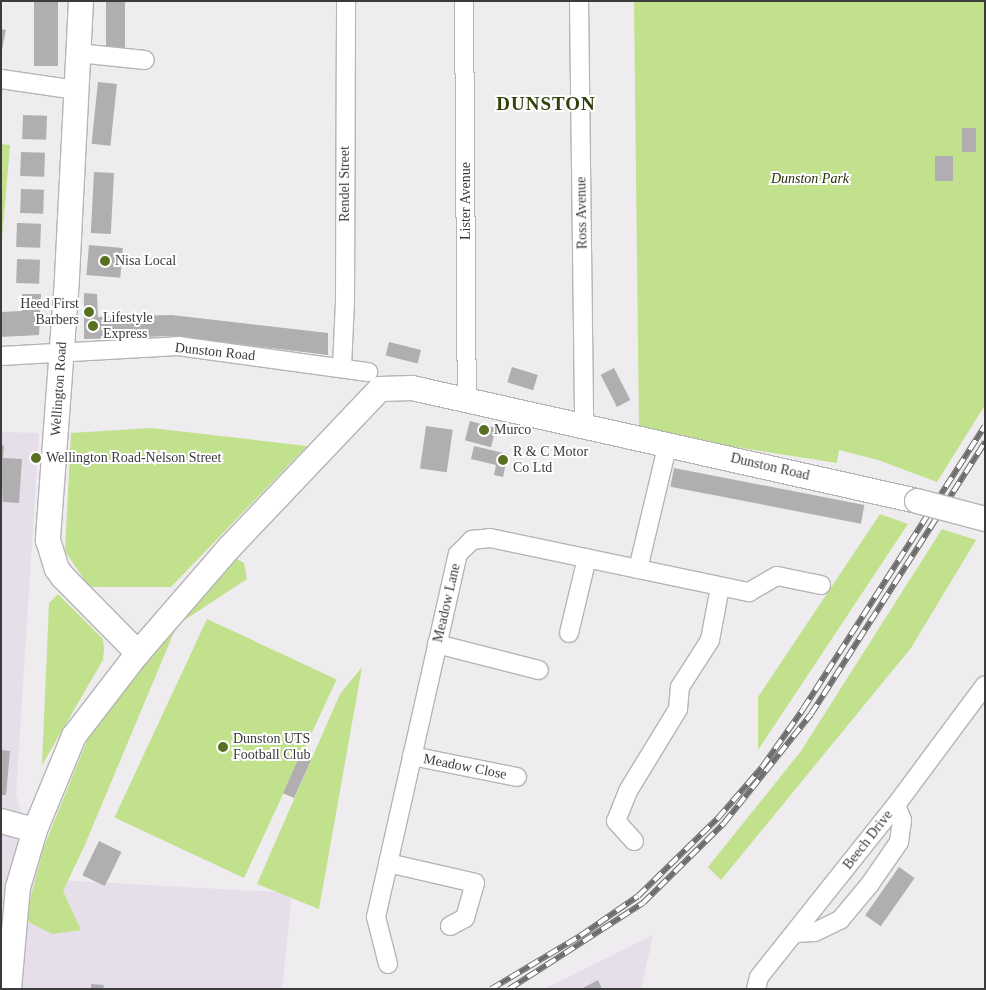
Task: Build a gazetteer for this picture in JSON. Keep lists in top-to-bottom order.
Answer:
{
  "streets": {
    "street": [
      "Rendel Street",
      "Lister Avenue",
      "Ross Avenue",
      "Dunston Road",
      "Wellington Road",
      "Meadow Lane",
      "Meadow Close",
      "Beech Drive"
    ]
  },
  "crossings": [
    ["Rendel Street", "Dunston Road"],
    ["Lister Avenue", "Dunston Road"],
    ["Ross Avenue", "Dunston Road"],
    ["Dunston Road", "Wellington Road"],
    ["Meadow Lane", "Meadow Close"]
  ],
  "districts": ["DUNSTON"],
  "parks": ["Dunston Park"],
  "places": [
    "Nisa Local",
    "Heed First Barbers",
    "Lifestyle Express",
    "Murco",
    "Wellington Road-Nelson Street",
    "R & C Motor Co Ltd",
    "Dunston UTS Football Club"
  ]
}
